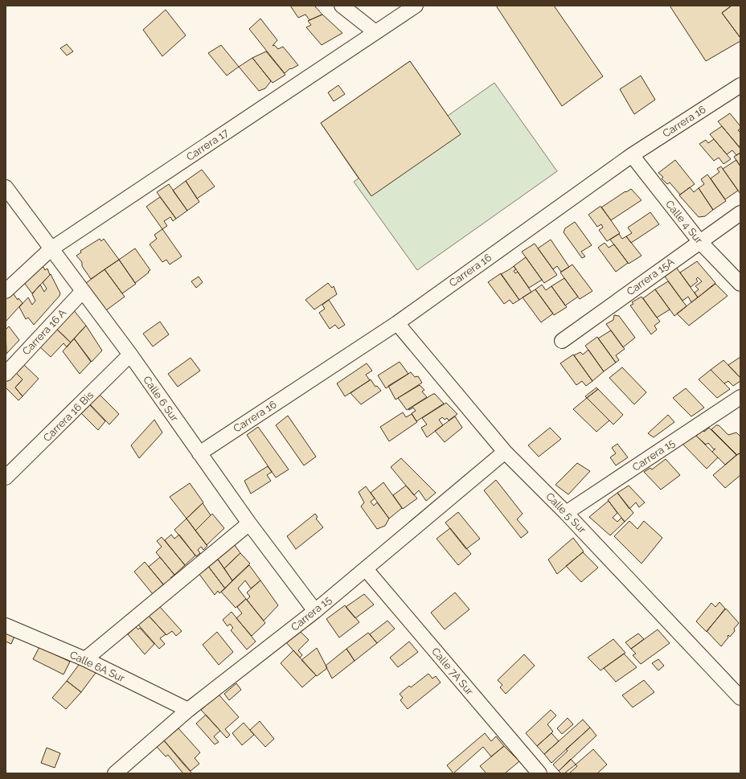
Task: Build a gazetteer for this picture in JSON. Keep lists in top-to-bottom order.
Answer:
{
  "streets": {
    "street": [
      "Carrera 16",
      "Carrera 17",
      "Calle 4 Sur",
      "Carrera 15A",
      "Carrera 16 A",
      "Calle 6 Sur",
      "Carrera 16 Bis",
      "Carrera 15",
      "Calle 5 Sur",
      "Calle 6A Sur",
      "Calle 7A Sur"
    ]
  },
  "crossings": [
    ["Carrera 16", "Calle 4 Sur"],
    ["Carrera 16", "Calle 6 Sur"],
    ["Carrera 16", "Calle 5 Sur"],
    ["Carrera 17", "Calle 6 Sur"],
    ["Calle 4 Sur", "Carrera 15A"],
    ["Carrera 16 A", "Calle 6 Sur"],
    ["Calle 6 Sur", "Carrera 16 Bis"],
    ["Calle 6 Sur", "Carrera 15"],
    ["Carrera 15", "Calle 5 Sur"],
    ["Carrera 15", "Calle 6A Sur"],
    ["Carrera 15", "Calle 7A Sur"]
  ]
}
